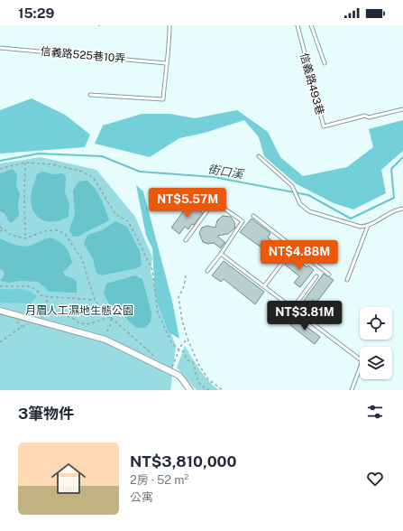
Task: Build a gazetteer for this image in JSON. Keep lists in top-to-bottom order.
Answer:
{
  "streets": {
    "lane": ["信義路525巷10弄", "信義路493巷"]
  },
  "water": ["街口溪"],
  "parks": ["月眉人工濕地生態公園"],
  "page": {
    "status": "15:29",
    "price": ["NT$5.57M", "NT$4.88M", "NT$3.81M"],
    "heading": "3筆物件",
    "list": [
      {
        "name": "NT$3,810,000",
        "note": "2房 · 52 m² · 公寓"
      }
    ]
  }
}
